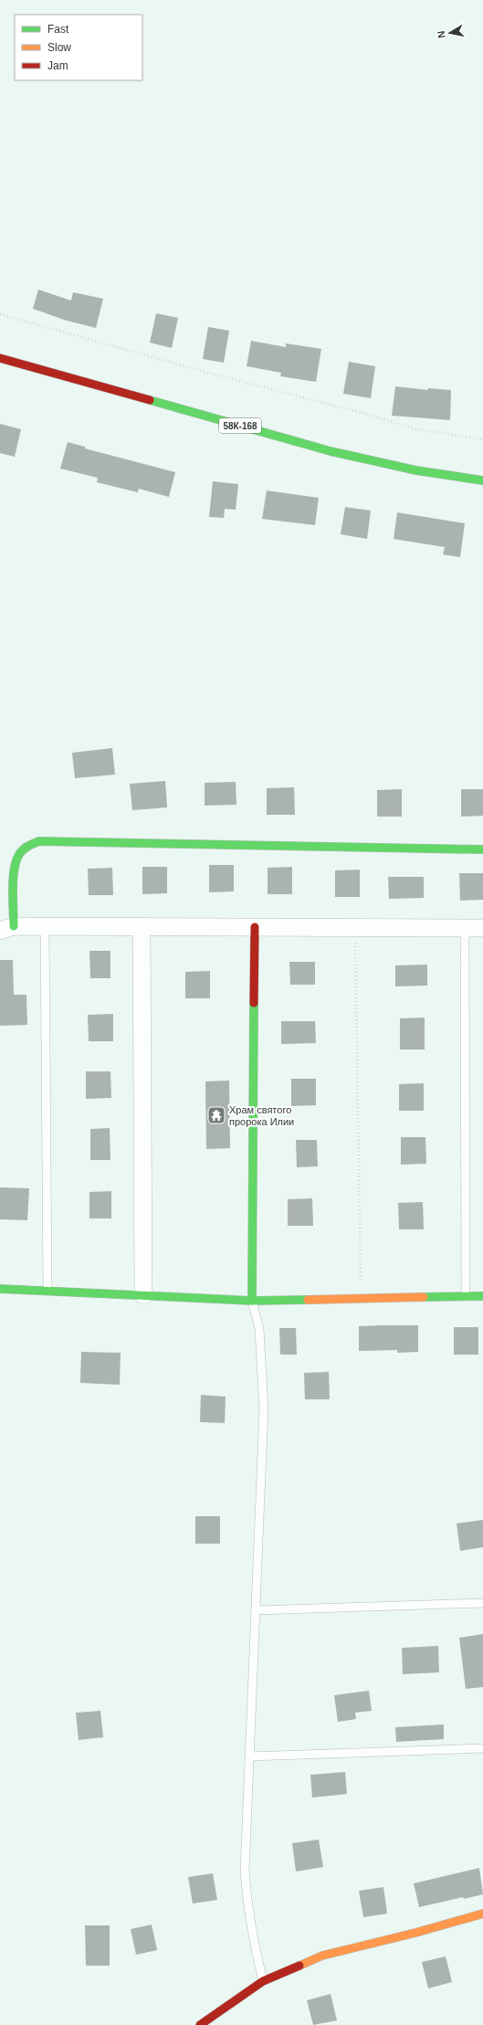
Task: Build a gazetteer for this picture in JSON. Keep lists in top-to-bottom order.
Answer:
{
  "streets": {
    "street": ["58К-168"]
  },
  "places": {
    "temple": ["Храм святого пророка Илии"]
  },
  "legend": ["Fast", "Slow", "Jam"],
  "north": "left"
}
